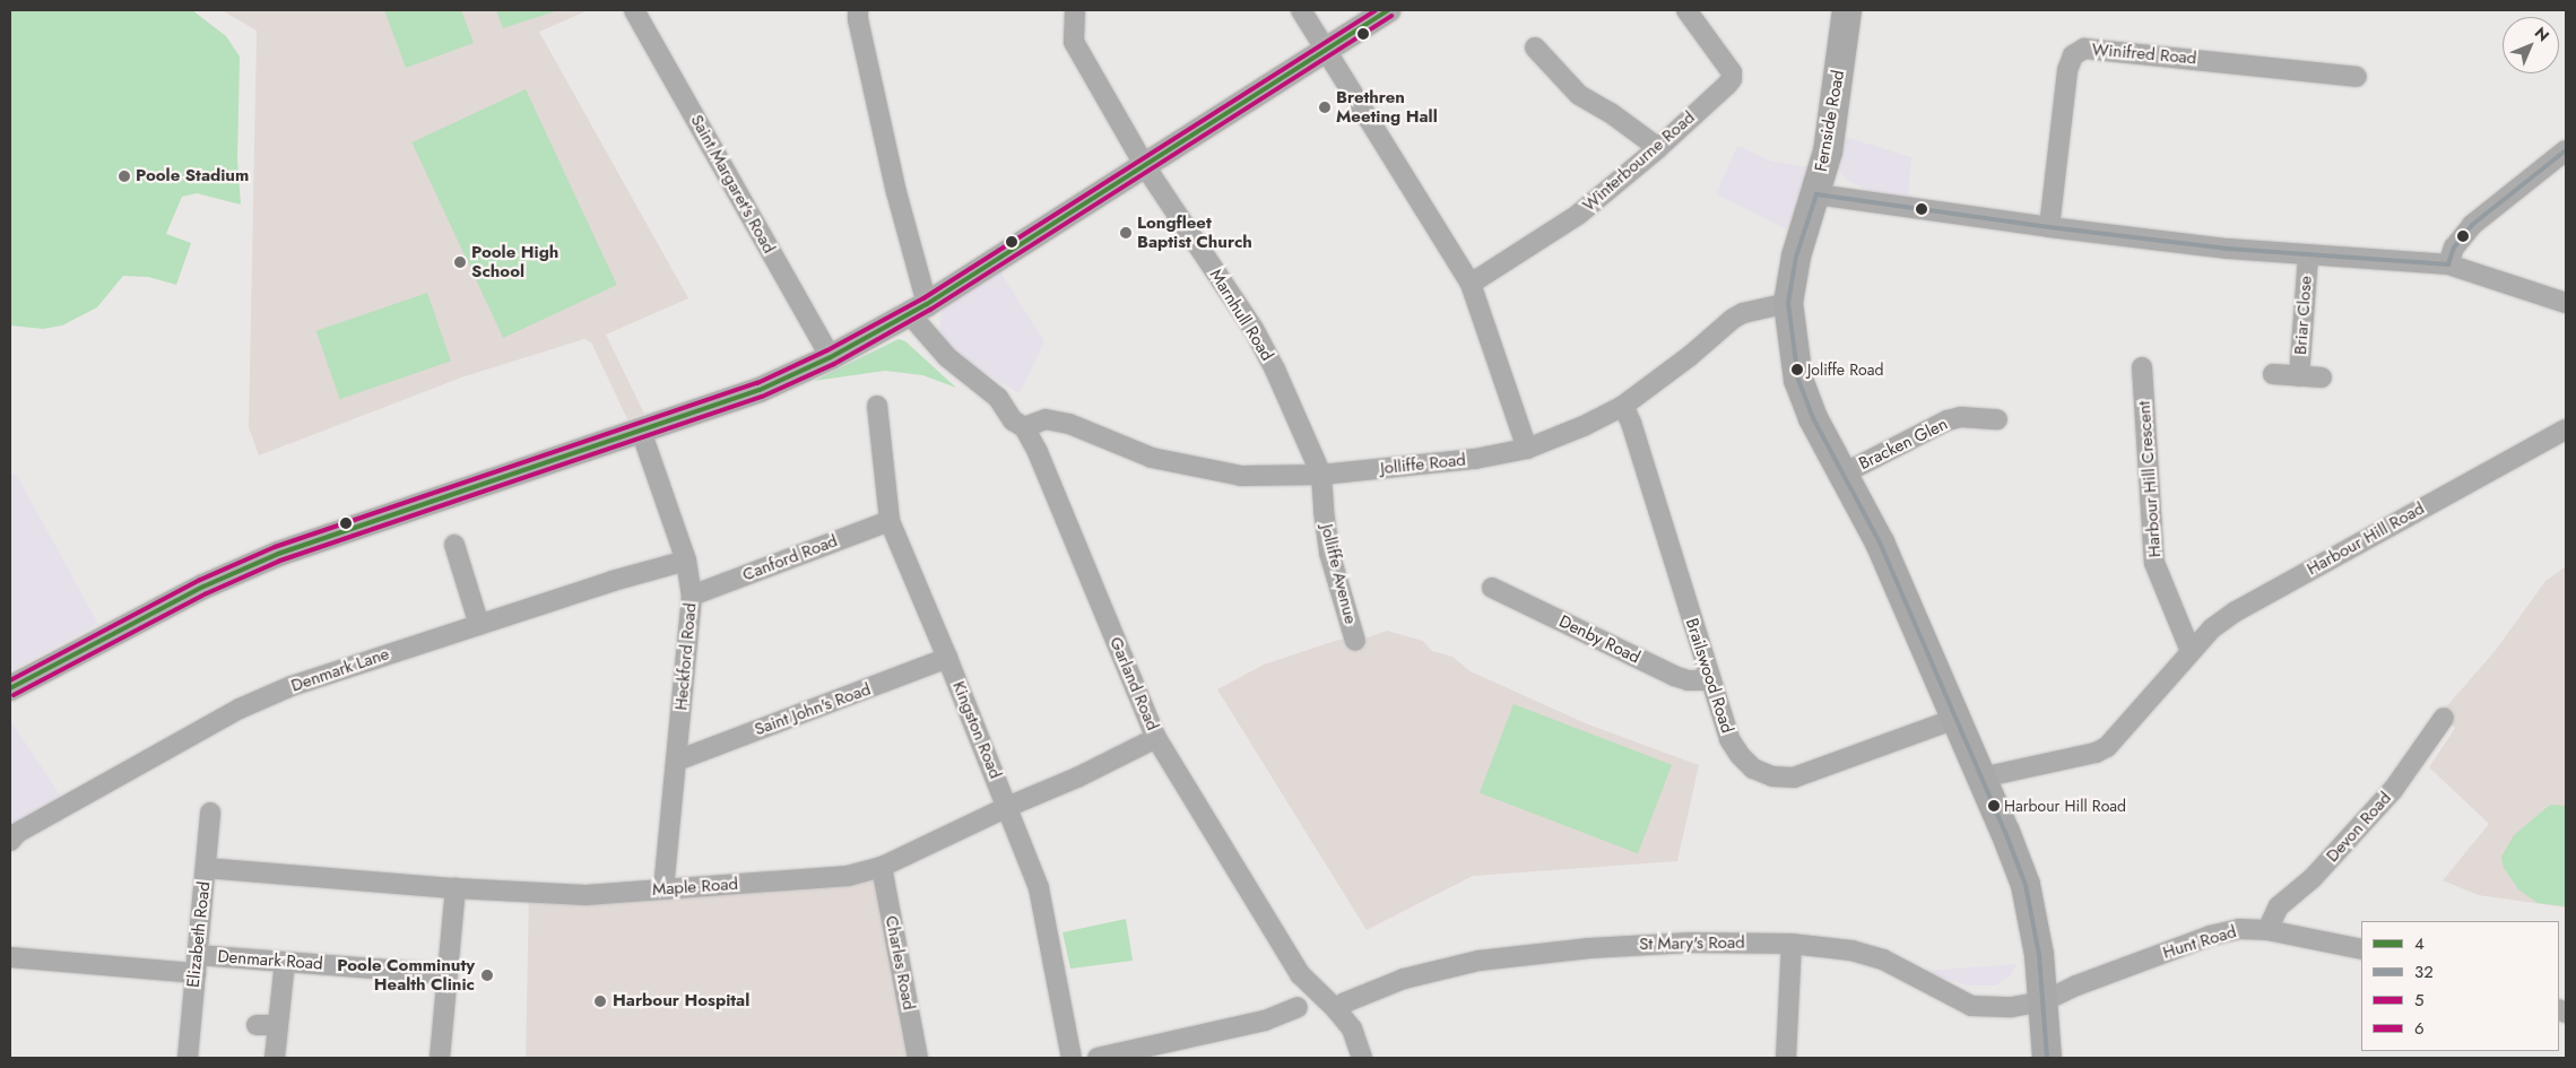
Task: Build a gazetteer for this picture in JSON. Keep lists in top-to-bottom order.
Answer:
{
  "streets": {
    "highway": ["Fernside Road"],
    "street": [
      "Winifred Road",
      "Winterbourne Road",
      "Saint Margaret's Road",
      "Marnhull Road",
      "Briar Close",
      "Bracken Glen",
      "Jolliffe Road",
      "Harbour Hill Crescent",
      "Harbour Hill Road",
      "Canford Road",
      "Jolliffe Avenue",
      "Denby Road",
      "Heckford Road",
      "Denmark Lane",
      "Brailswood Road",
      "Garland Road",
      "Saint John's Road",
      "Kingston Road",
      "Devon Road",
      "Maple Road",
      "Elizabeth Road",
      "Hunt Road",
      "St Mary's Road",
      "Denmark Road",
      "Charles Road"
    ]
  },
  "crossings": [
    ["Fernside Road", "Bracken Glen"],
    ["Fernside Road", "Jolliffe Road"],
    ["Fernside Road", "Harbour Hill Road"],
    ["Fernside Road", "Brailswood Road"],
    ["Fernside Road", "Hunt Road"],
    ["Fernside Road", "St Mary's Road"],
    ["Marnhull Road", "Jolliffe Road"],
    ["Marnhull Road", "Jolliffe Avenue"],
    ["Jolliffe Road", "Jolliffe Avenue"],
    ["Jolliffe Road", "Brailswood Road"],
    ["Jolliffe Road", "Garland Road"],
    ["Harbour Hill Crescent", "Harbour Hill Road"],
    ["Canford Road", "Heckford Road"],
    ["Canford Road", "Kingston Road"],
    ["Denby Road", "Brailswood Road"],
    ["Heckford Road", "Denmark Lane"],
    ["Heckford Road", "Saint John's Road"],
    ["Heckford Road", "Maple Road"],
    ["Garland Road", "Maple Road"],
    ["Garland Road", "St Mary's Road"],
    ["Saint John's Road", "Kingston Road"],
    ["Kingston Road", "Maple Road"],
    ["Devon Road", "Hunt Road"],
    ["Maple Road", "Elizabeth Road"],
    ["Maple Road", "Charles Road"],
    ["Elizabeth Road", "Denmark Road"],
    ["Hunt Road", "St Mary's Road"]
  ],
  "places": [
    "Brethren Meeting Hall",
    "Poole Stadium",
    "Longfleet Baptist Church",
    "Poole High School",
    "Joliffe Road",
    "Harbour Hill Road",
    "Poole Comminuty Health Clinic",
    "Harbour Hospital"
  ],
  "lines": [
    "transit line 4",
    "transit line 6",
    "transit line 5",
    "transit line 32"
  ],
  "legend": [
    "4",
    "32",
    "5",
    "6"
  ],
  "north": "top right"
}
